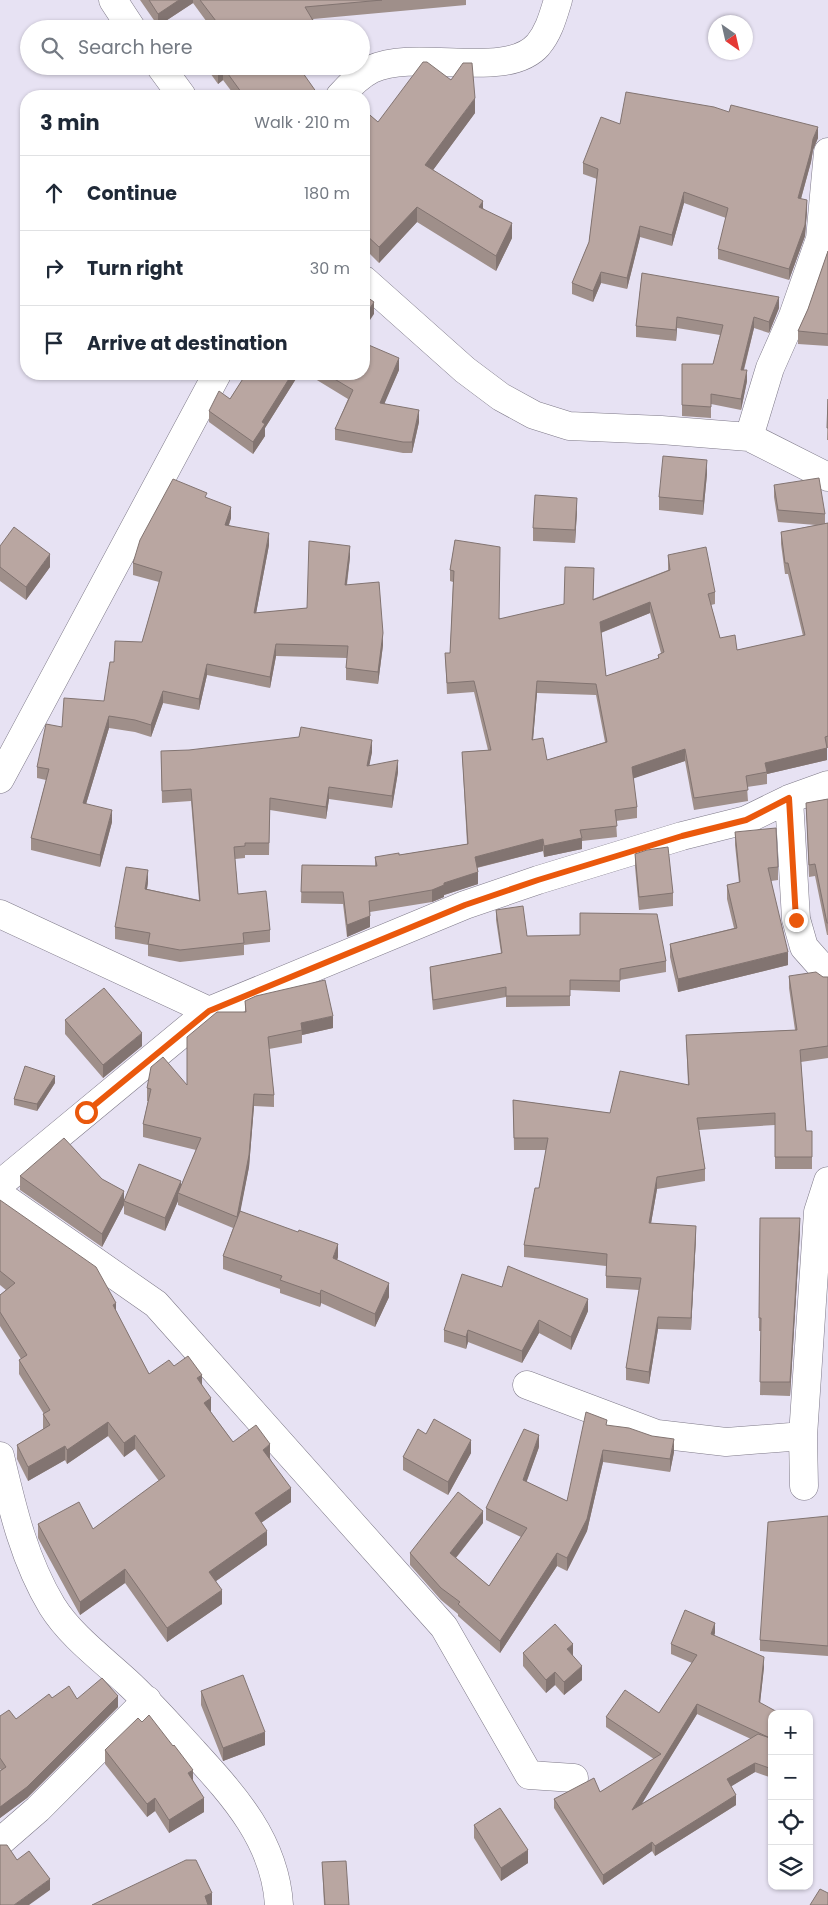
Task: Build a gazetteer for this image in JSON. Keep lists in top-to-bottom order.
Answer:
{
  "north": "bottom right",
  "page": {
    "search": "Search here",
    "heading": ["3 min", "Walk · 210 m"],
    "list": [
      ["Continue", "180 m"],
      ["Turn right", "30 m"],
      "Arrive at destination"
    ],
    "map_buttons": ["+", "−"]
  }
}
